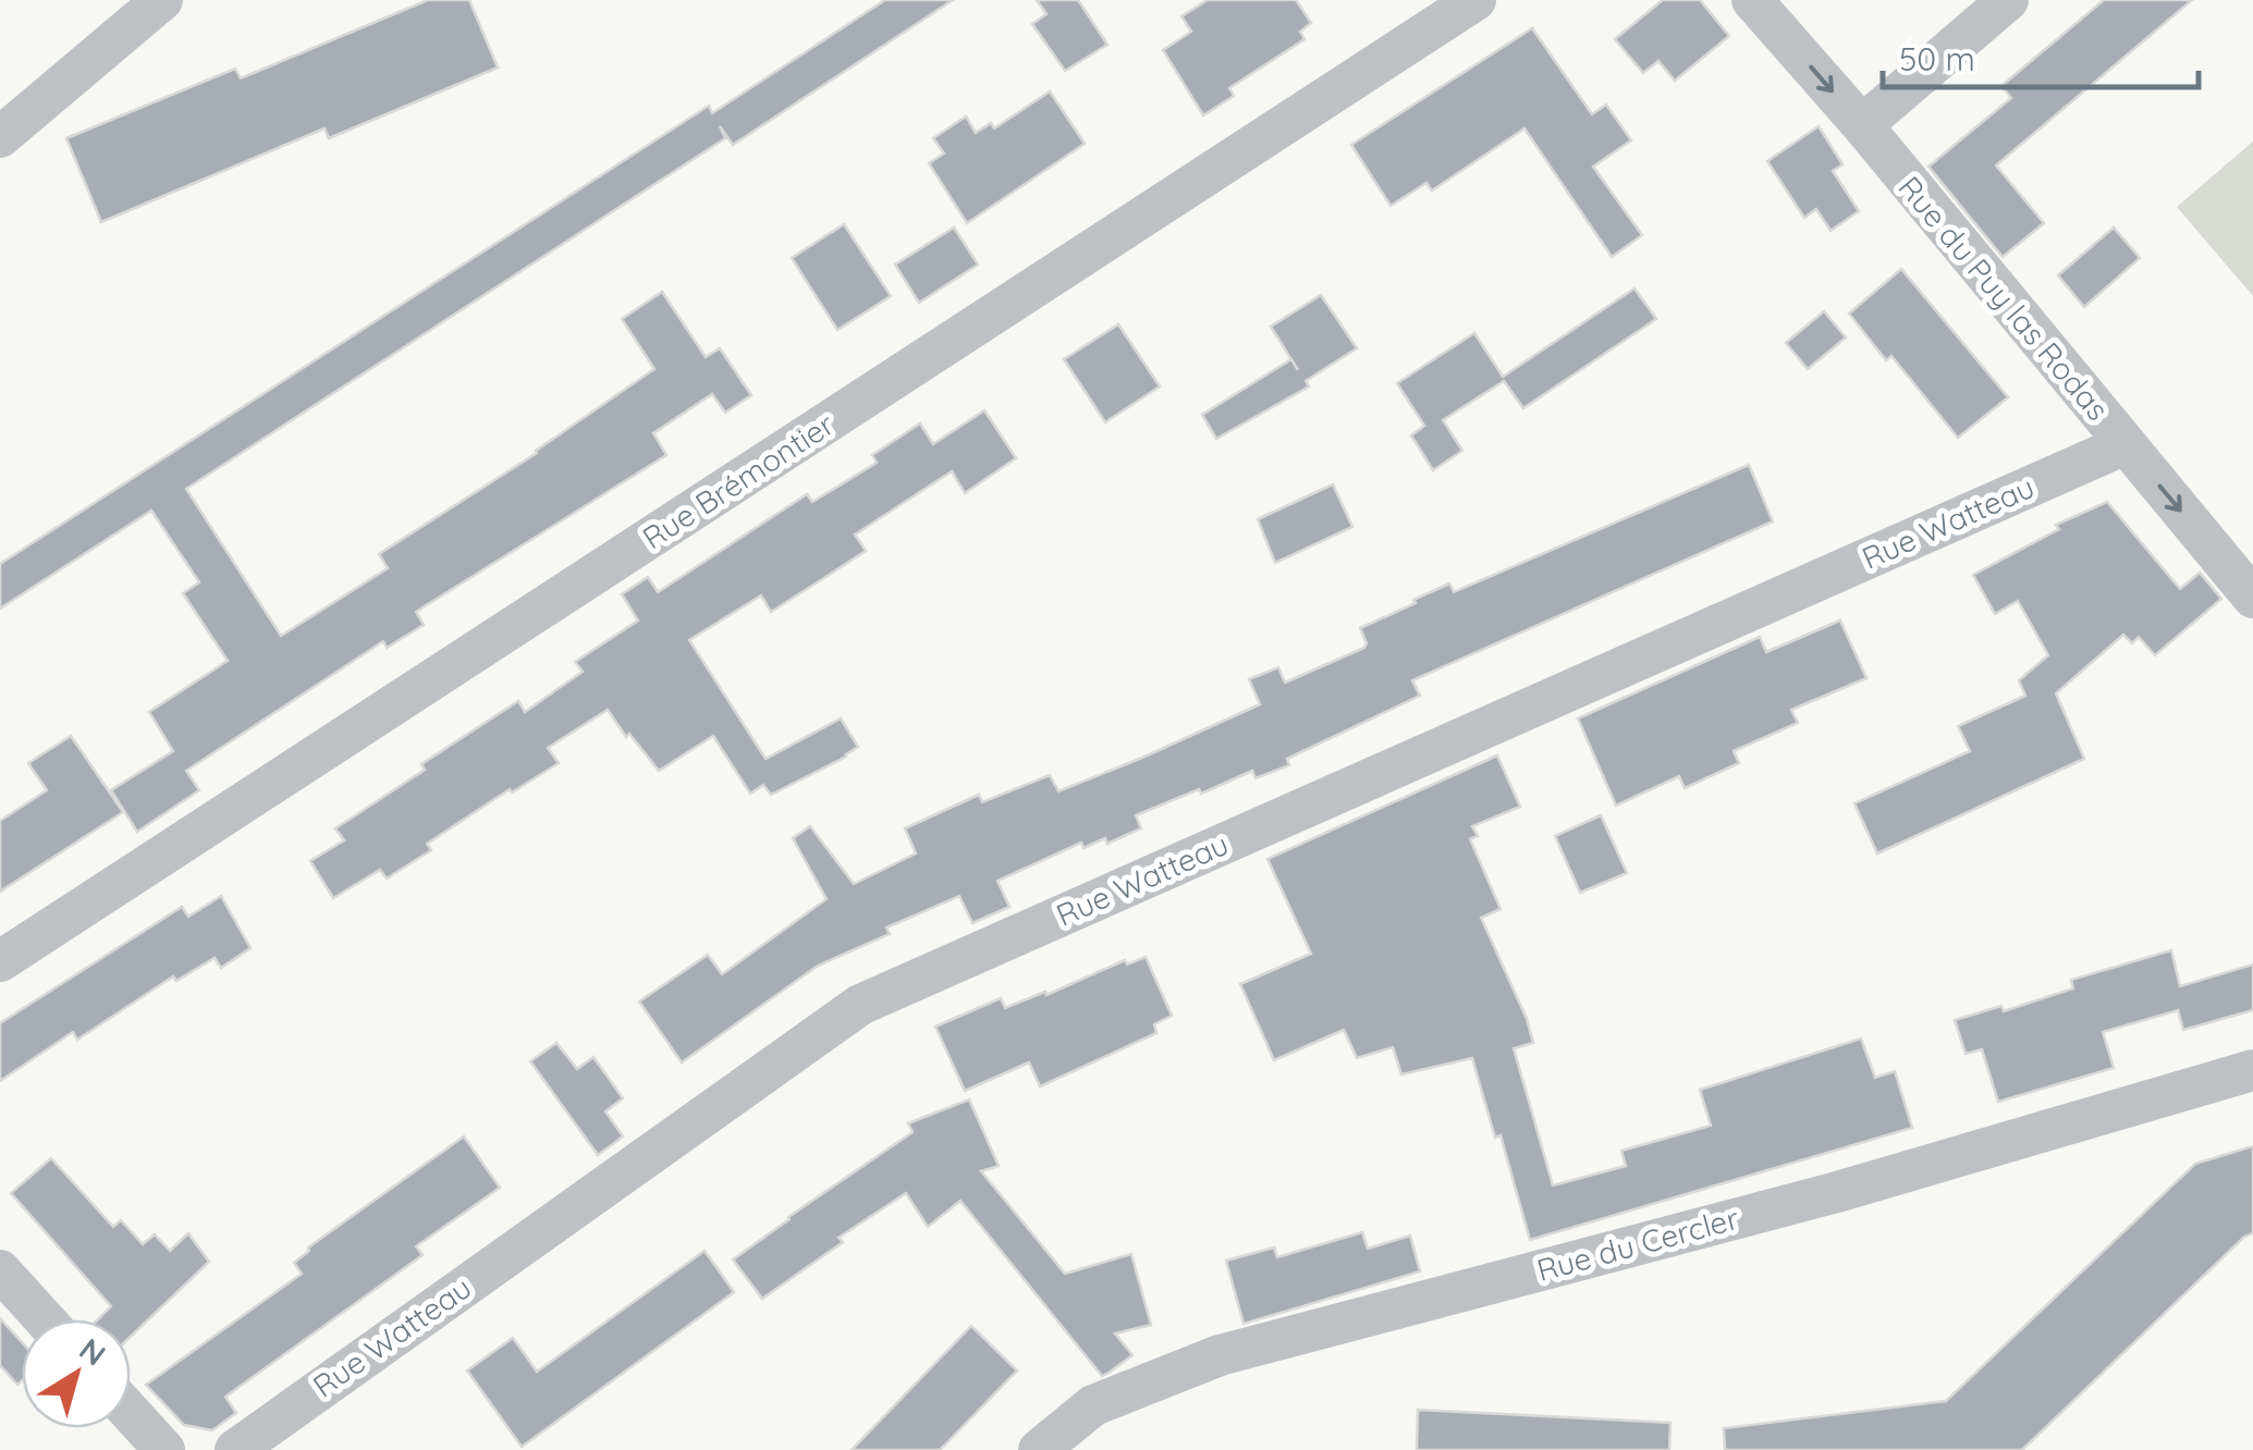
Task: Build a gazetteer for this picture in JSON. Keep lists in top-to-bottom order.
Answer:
{
  "streets": {
    "street": [
      "Rue du Puy las Rodas",
      "Rue Brémontier",
      "Rue Watteau",
      "Rue du Cercler"
    ]
  },
  "crossings": [
    ["Rue du Puy las Rodas", "Rue Watteau"]
  ],
  "one_way": ["Rue du Puy las Rodas"],
  "scale_bar": "50 m",
  "north": "top right"
}
